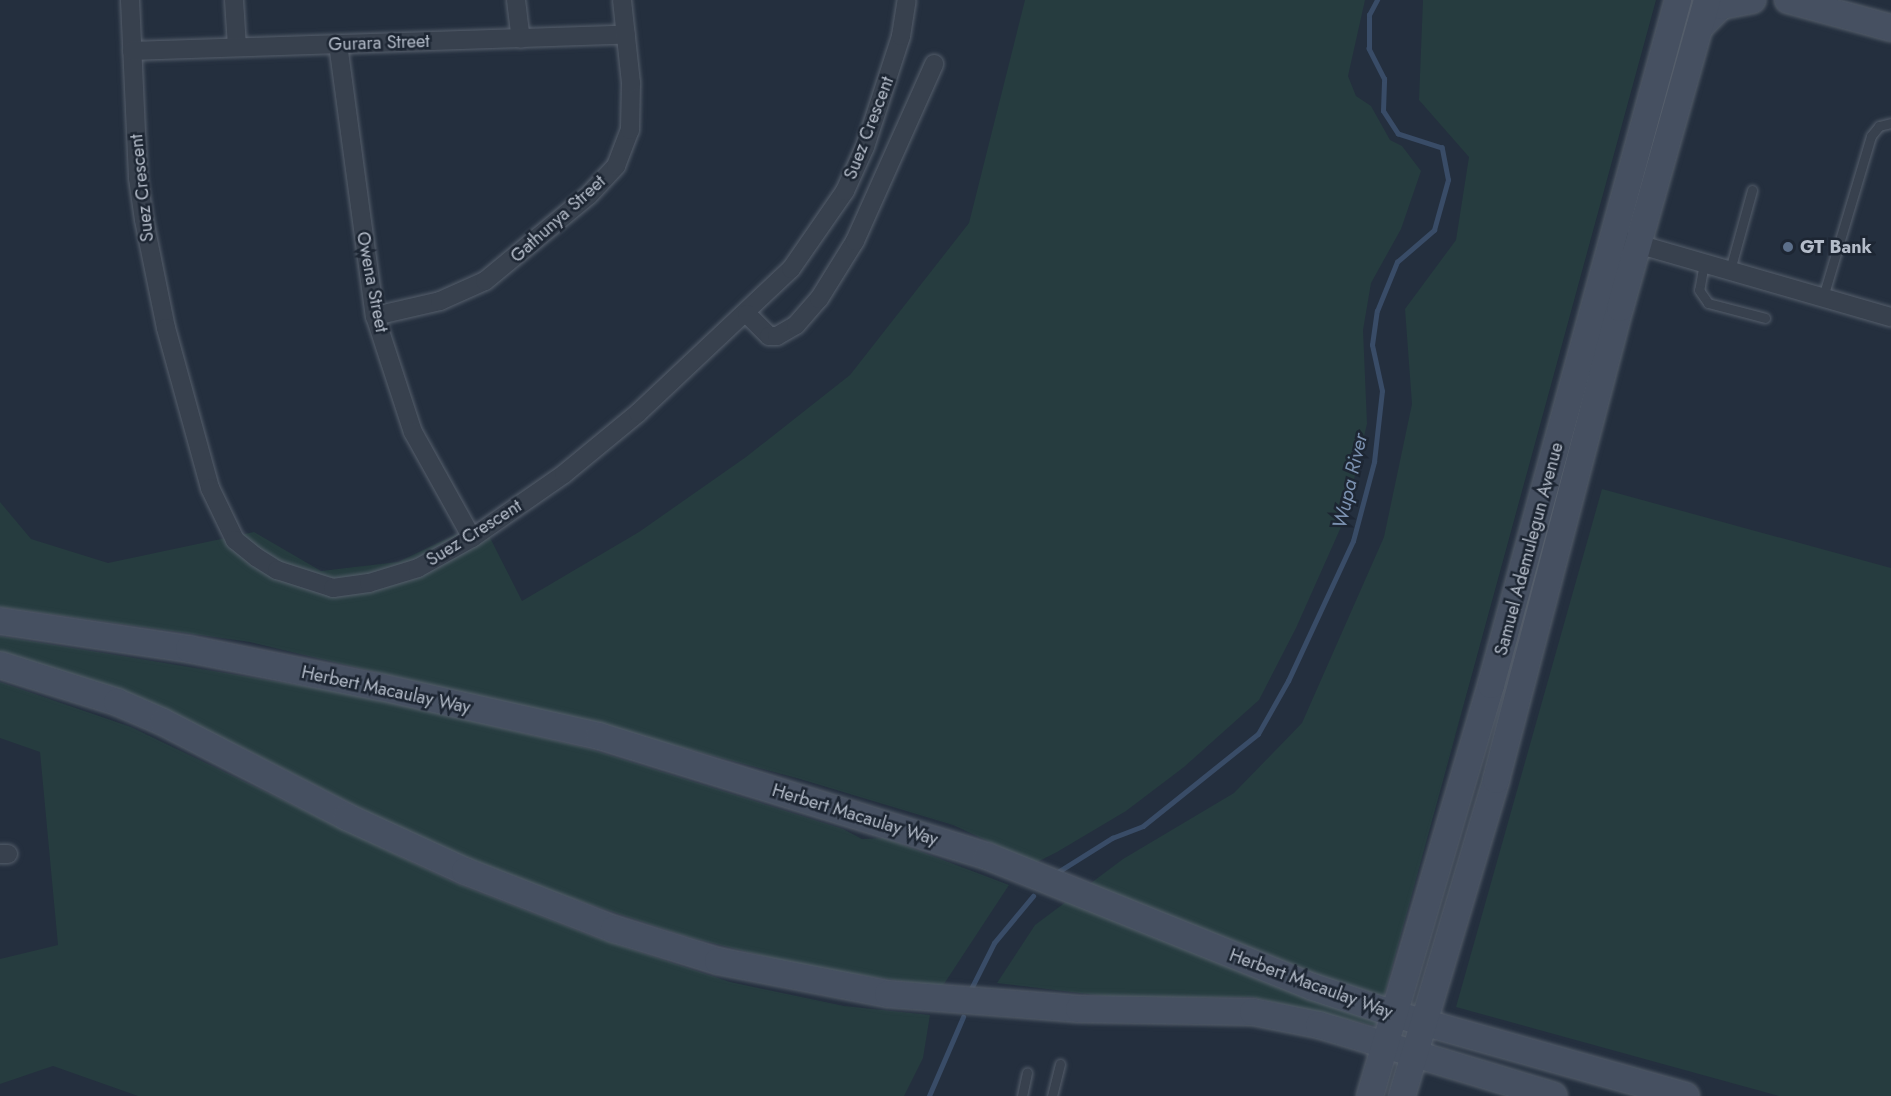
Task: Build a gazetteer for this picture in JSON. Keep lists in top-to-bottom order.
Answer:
{
  "streets": {
    "main road": ["Samuel Ademulegun Avenue", "Herbert Macaulay Way"],
    "street": [
      "Gurara Street",
      "Suez Crescent",
      "Gathunya Street",
      "Owena Street"
    ]
  },
  "crossings": [
    ["Gurara Street", "Suez Crescent"],
    ["Gurara Street", "Gathunya Street"],
    ["Gurara Street", "Owena Street"],
    ["Suez Crescent", "Owena Street"],
    ["Gathunya Street", "Owena Street"],
    ["Samuel Ademulegun Avenue", "Herbert Macaulay Way"]
  ],
  "water": ["Wupa River"],
  "places": ["GT Bank"]
}
